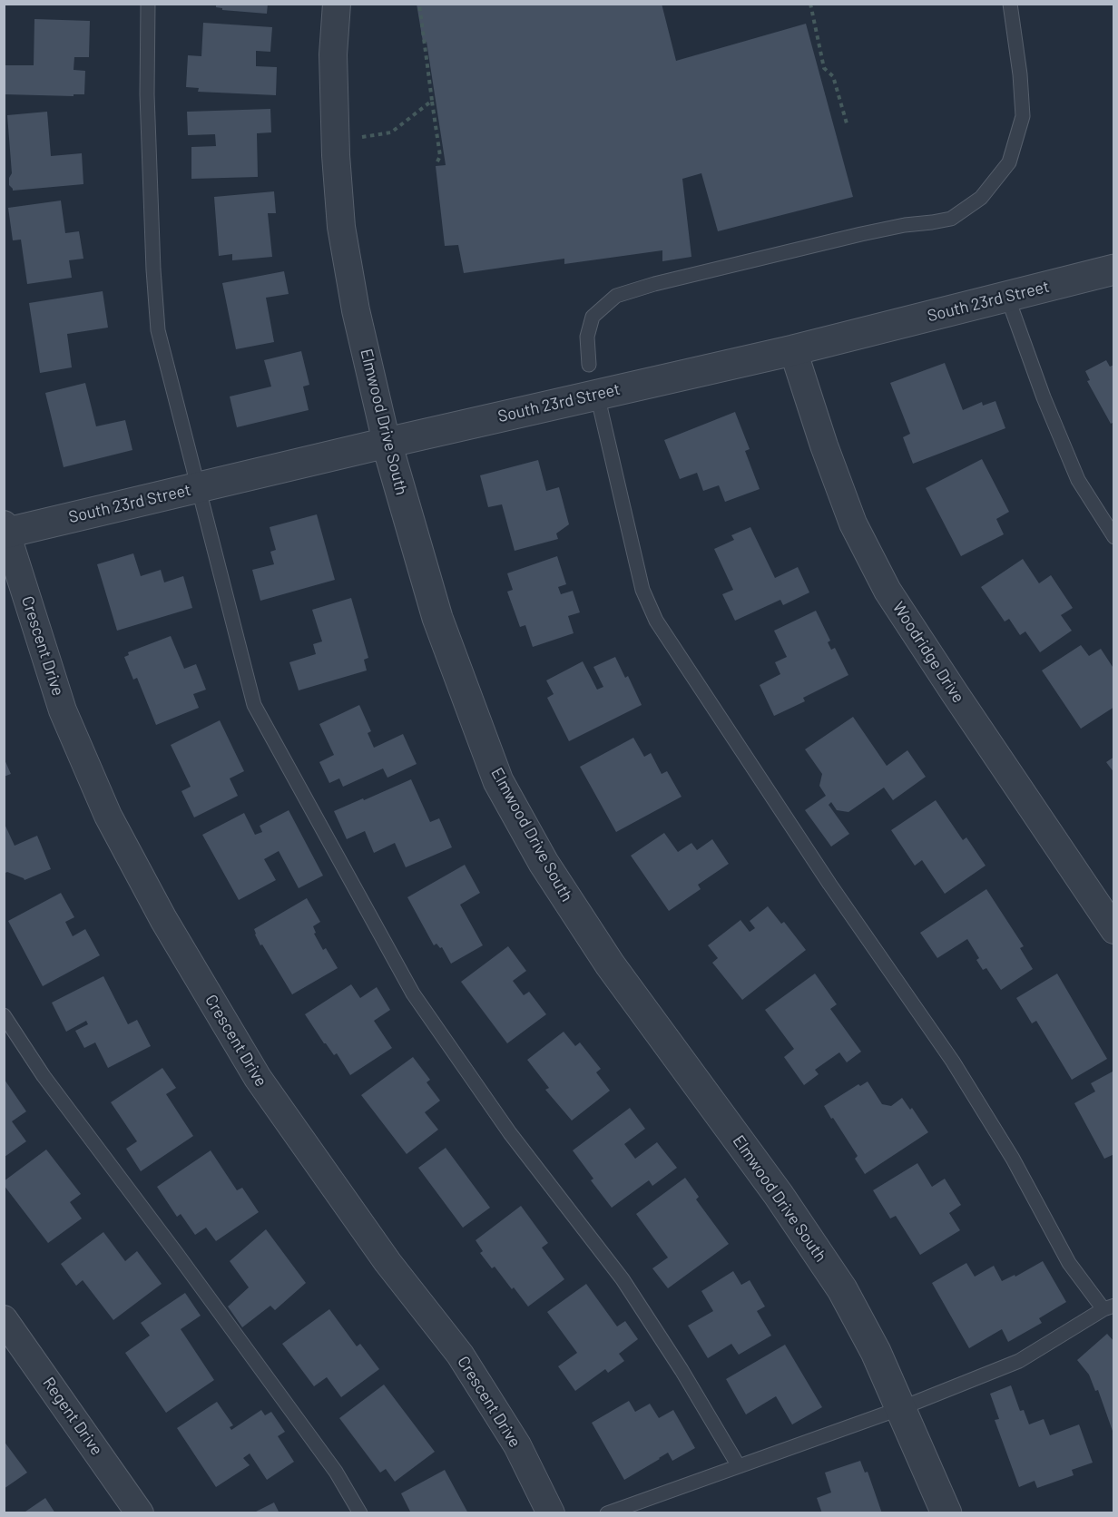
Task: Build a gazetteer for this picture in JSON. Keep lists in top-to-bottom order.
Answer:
{
  "streets": {
    "street": [
      "South 23rd Street",
      "Elmwood Drive South",
      "Crescent Drive",
      "Woodridge Drive",
      "Regent Drive"
    ]
  },
  "crossings": [
    ["South 23rd Street", "Elmwood Drive South"],
    ["South 23rd Street", "Crescent Drive"],
    ["South 23rd Street", "Woodridge Drive"]
  ]
}
